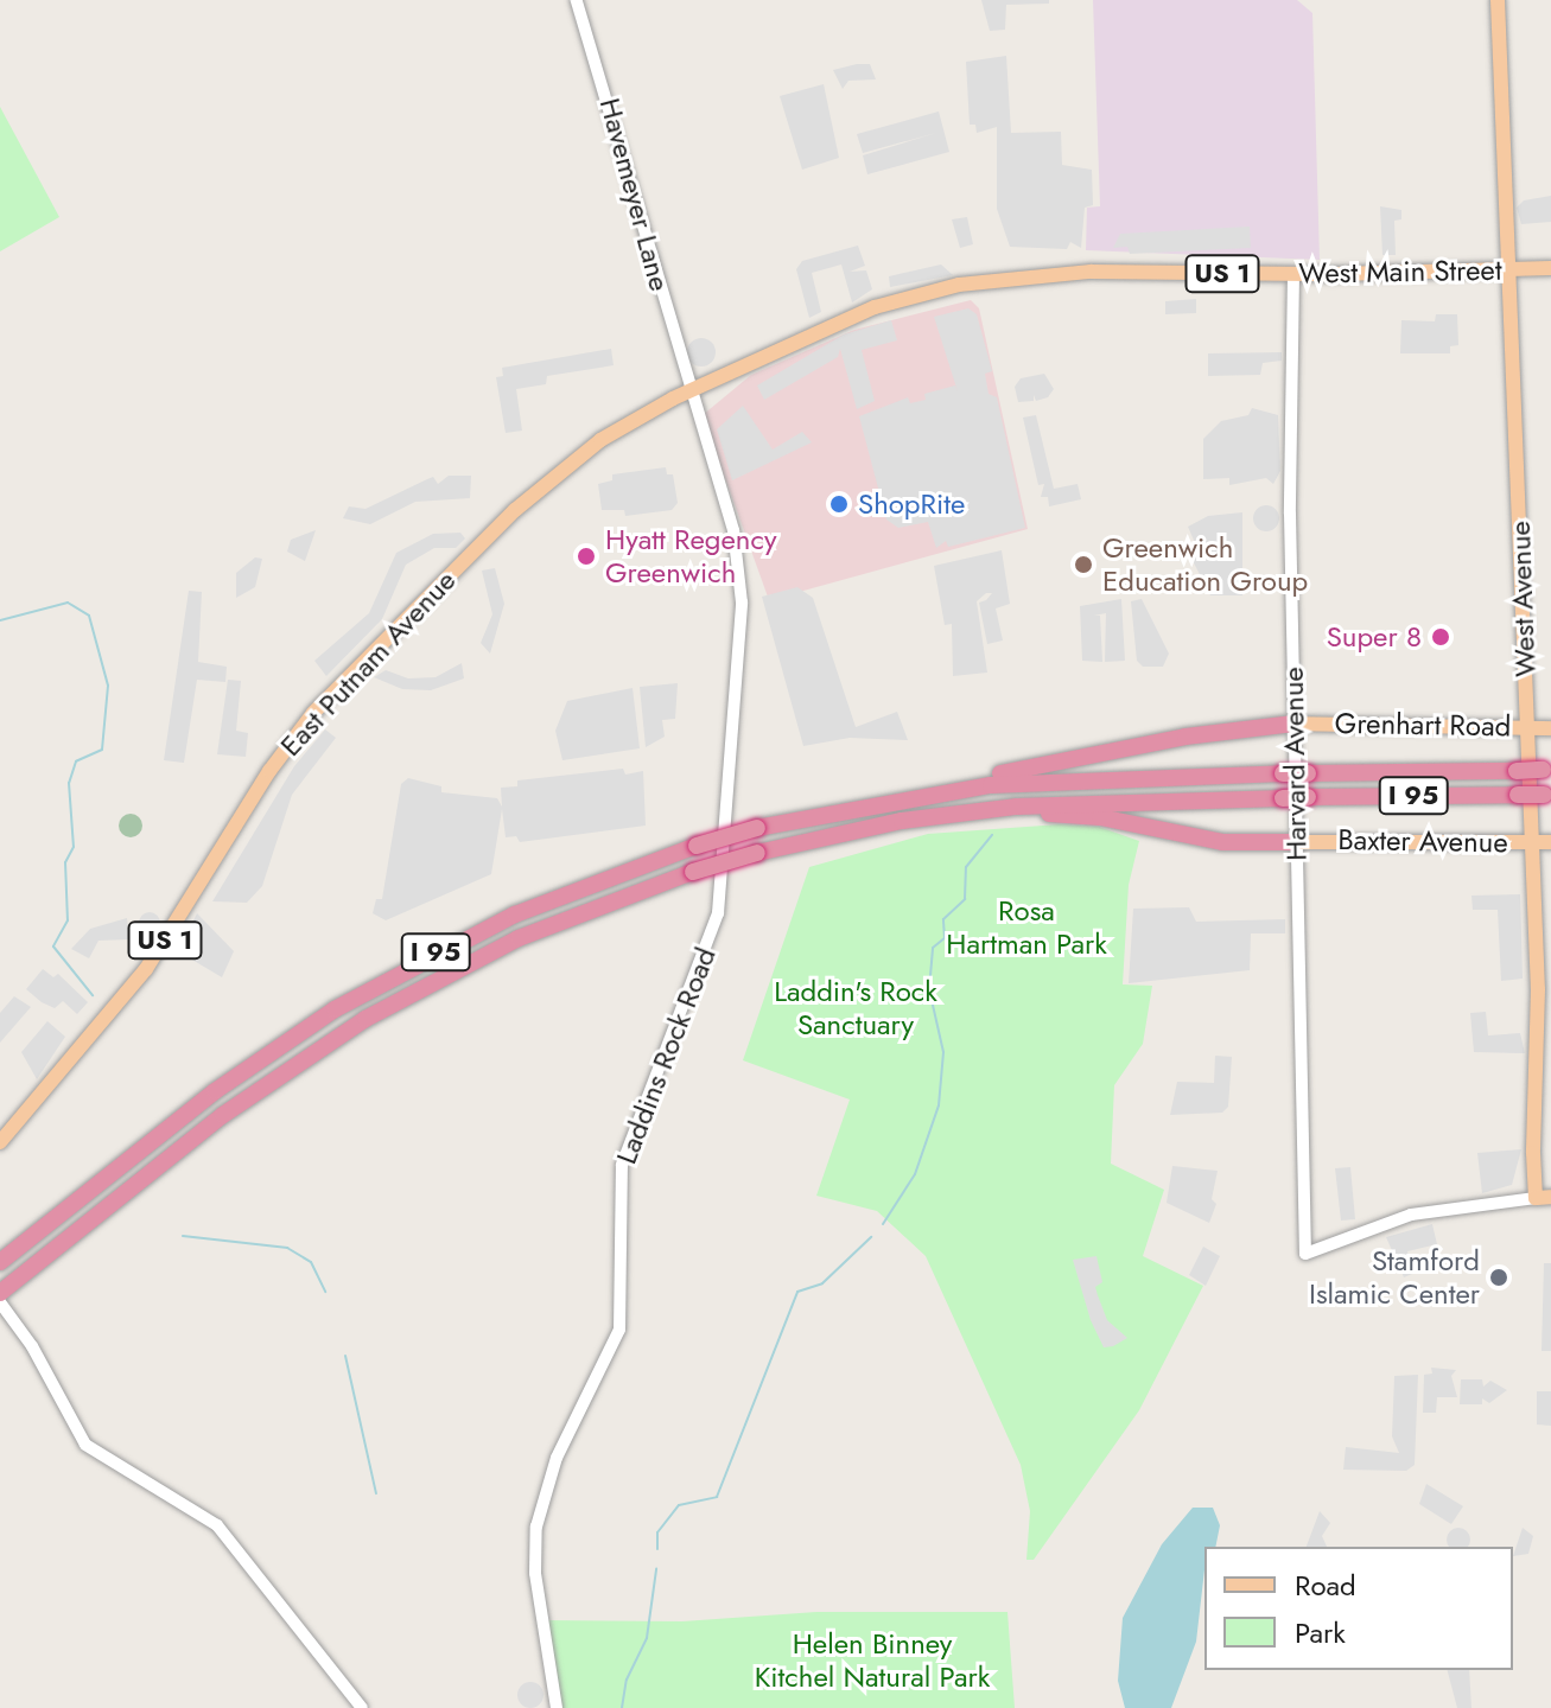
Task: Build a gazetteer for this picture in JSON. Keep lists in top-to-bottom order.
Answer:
{
  "streets": {
    "highway": ["I 95"],
    "main road": [
      "West Main Street",
      "US 1",
      "West Avenue",
      "East Putnam Avenue",
      "Grenhart Road",
      "Baxter Avenue"
    ],
    "street": ["Havemeyer Lane", "Harvard Avenue", "Laddins Rock Road"]
  },
  "crossings": [
    ["Havemeyer Lane", "East Putnam Avenue"],
    ["Havemeyer Lane", "Laddins Rock Road"],
    ["West Main Street", "West Avenue"],
    ["West Main Street", "East Putnam Avenue"],
    ["West Main Street", "Harvard Avenue"],
    ["West Avenue", "Grenhart Road"],
    ["West Avenue", "Harvard Avenue"],
    ["West Avenue", "Baxter Avenue"],
    ["East Putnam Avenue", "Laddins Rock Road"],
    ["Grenhart Road", "Harvard Avenue"],
    ["Harvard Avenue", "Baxter Avenue"]
  ],
  "parks": ["Rosa Hartman Park", "Laddin's Rock Sanctuary", "Helen Binney Kitchel Natural Park"],
  "places": [
    "ShopRite",
    "Hyatt Regency Greenwich",
    "Greenwich Education Group",
    "Super 8",
    "Stamford Islamic Center"
  ],
  "legend": ["Road", "Park"]
}
